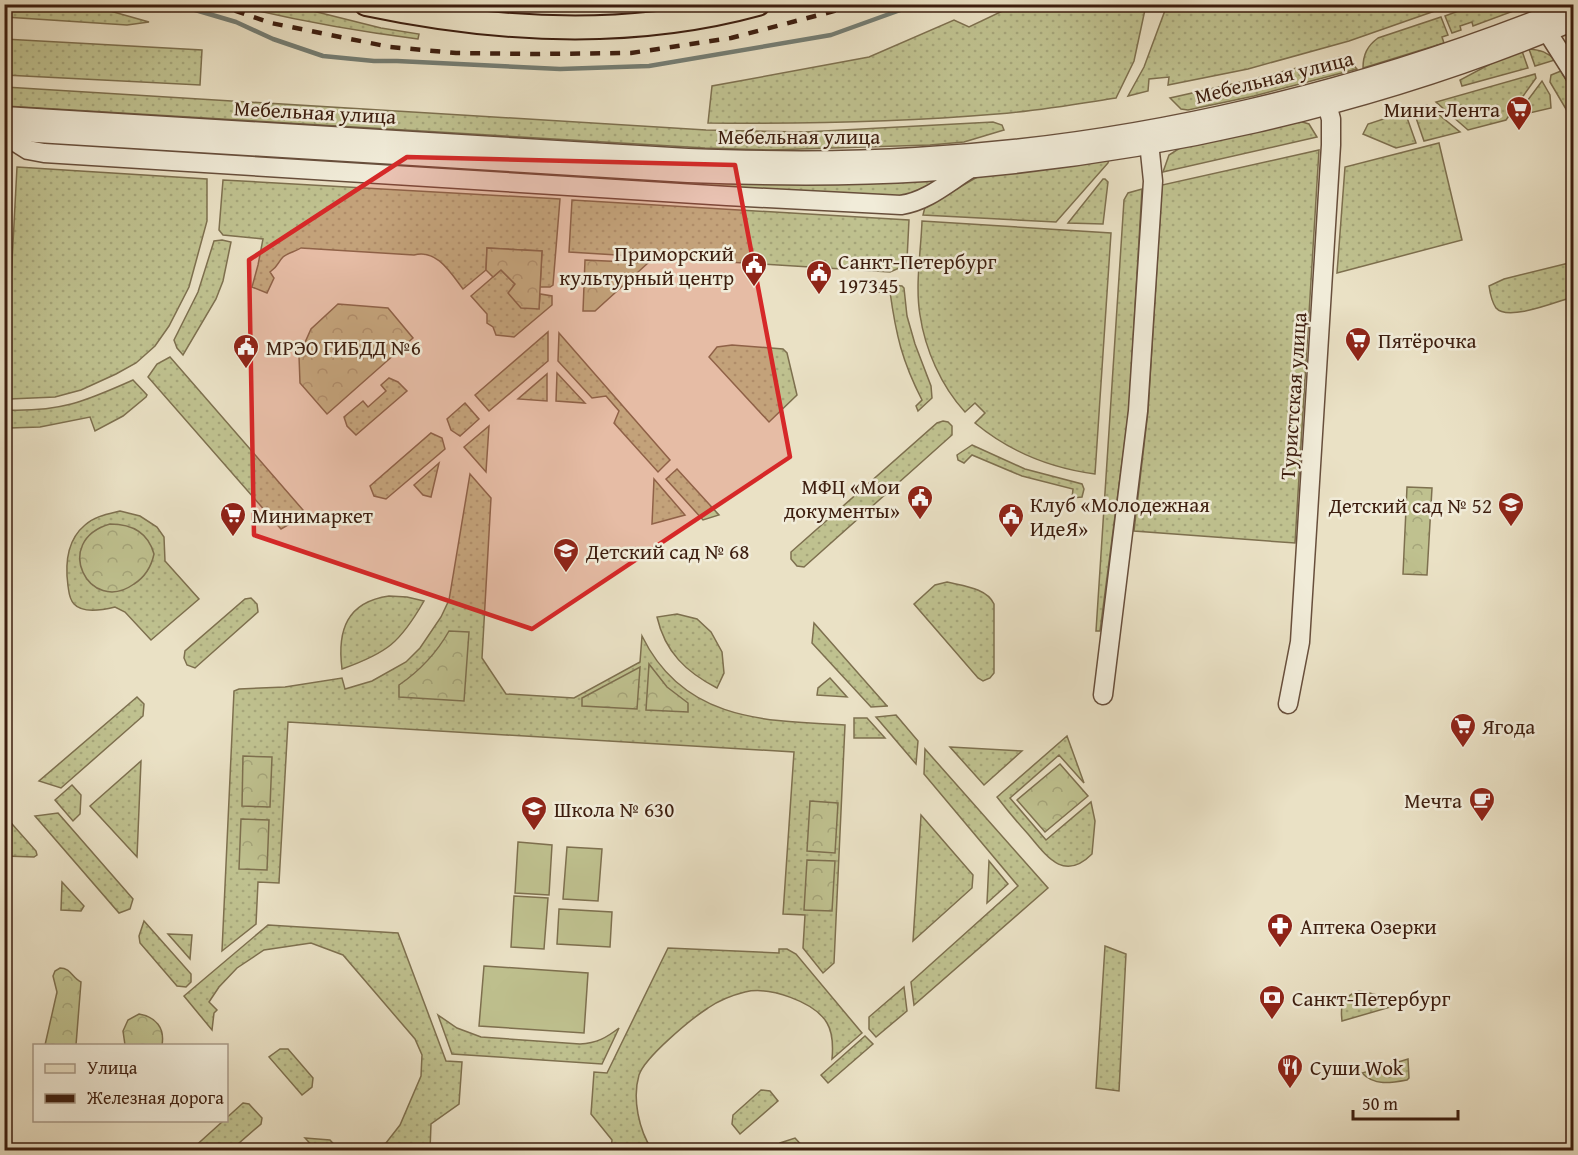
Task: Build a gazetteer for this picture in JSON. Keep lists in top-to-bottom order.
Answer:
{
  "streets": {
    "street": ["Мебельная улица", "Туристская улица"]
  },
  "crossings": [
    ["Мебельная улица", "Туристская улица"]
  ],
  "places": {
    "supermarket": [
      "Мини-Лента",
      "Пятёрочка",
      "Минимаркет",
      "Ягода"
    ],
    "public building": [
      "Приморский культурный центр",
      "Санкт-Петербург 197345",
      "МРЭО ГИБДД №6",
      "МФЦ «Мои документы»",
      "Клуб «Молодежная ИдеЯ»"
    ],
    "school or university": ["Детский сад № 52", "Детский сад № 68", "Школа № 630"],
    "cafe": ["Мечта"],
    "pharmacy": ["Аптека Озерки"],
    "bank": ["Санкт-Петербург"],
    "restaurant": ["Суши Wok"]
  },
  "legend": ["Улица", "Железная дорога"],
  "scale_bar": "50 m"
}
